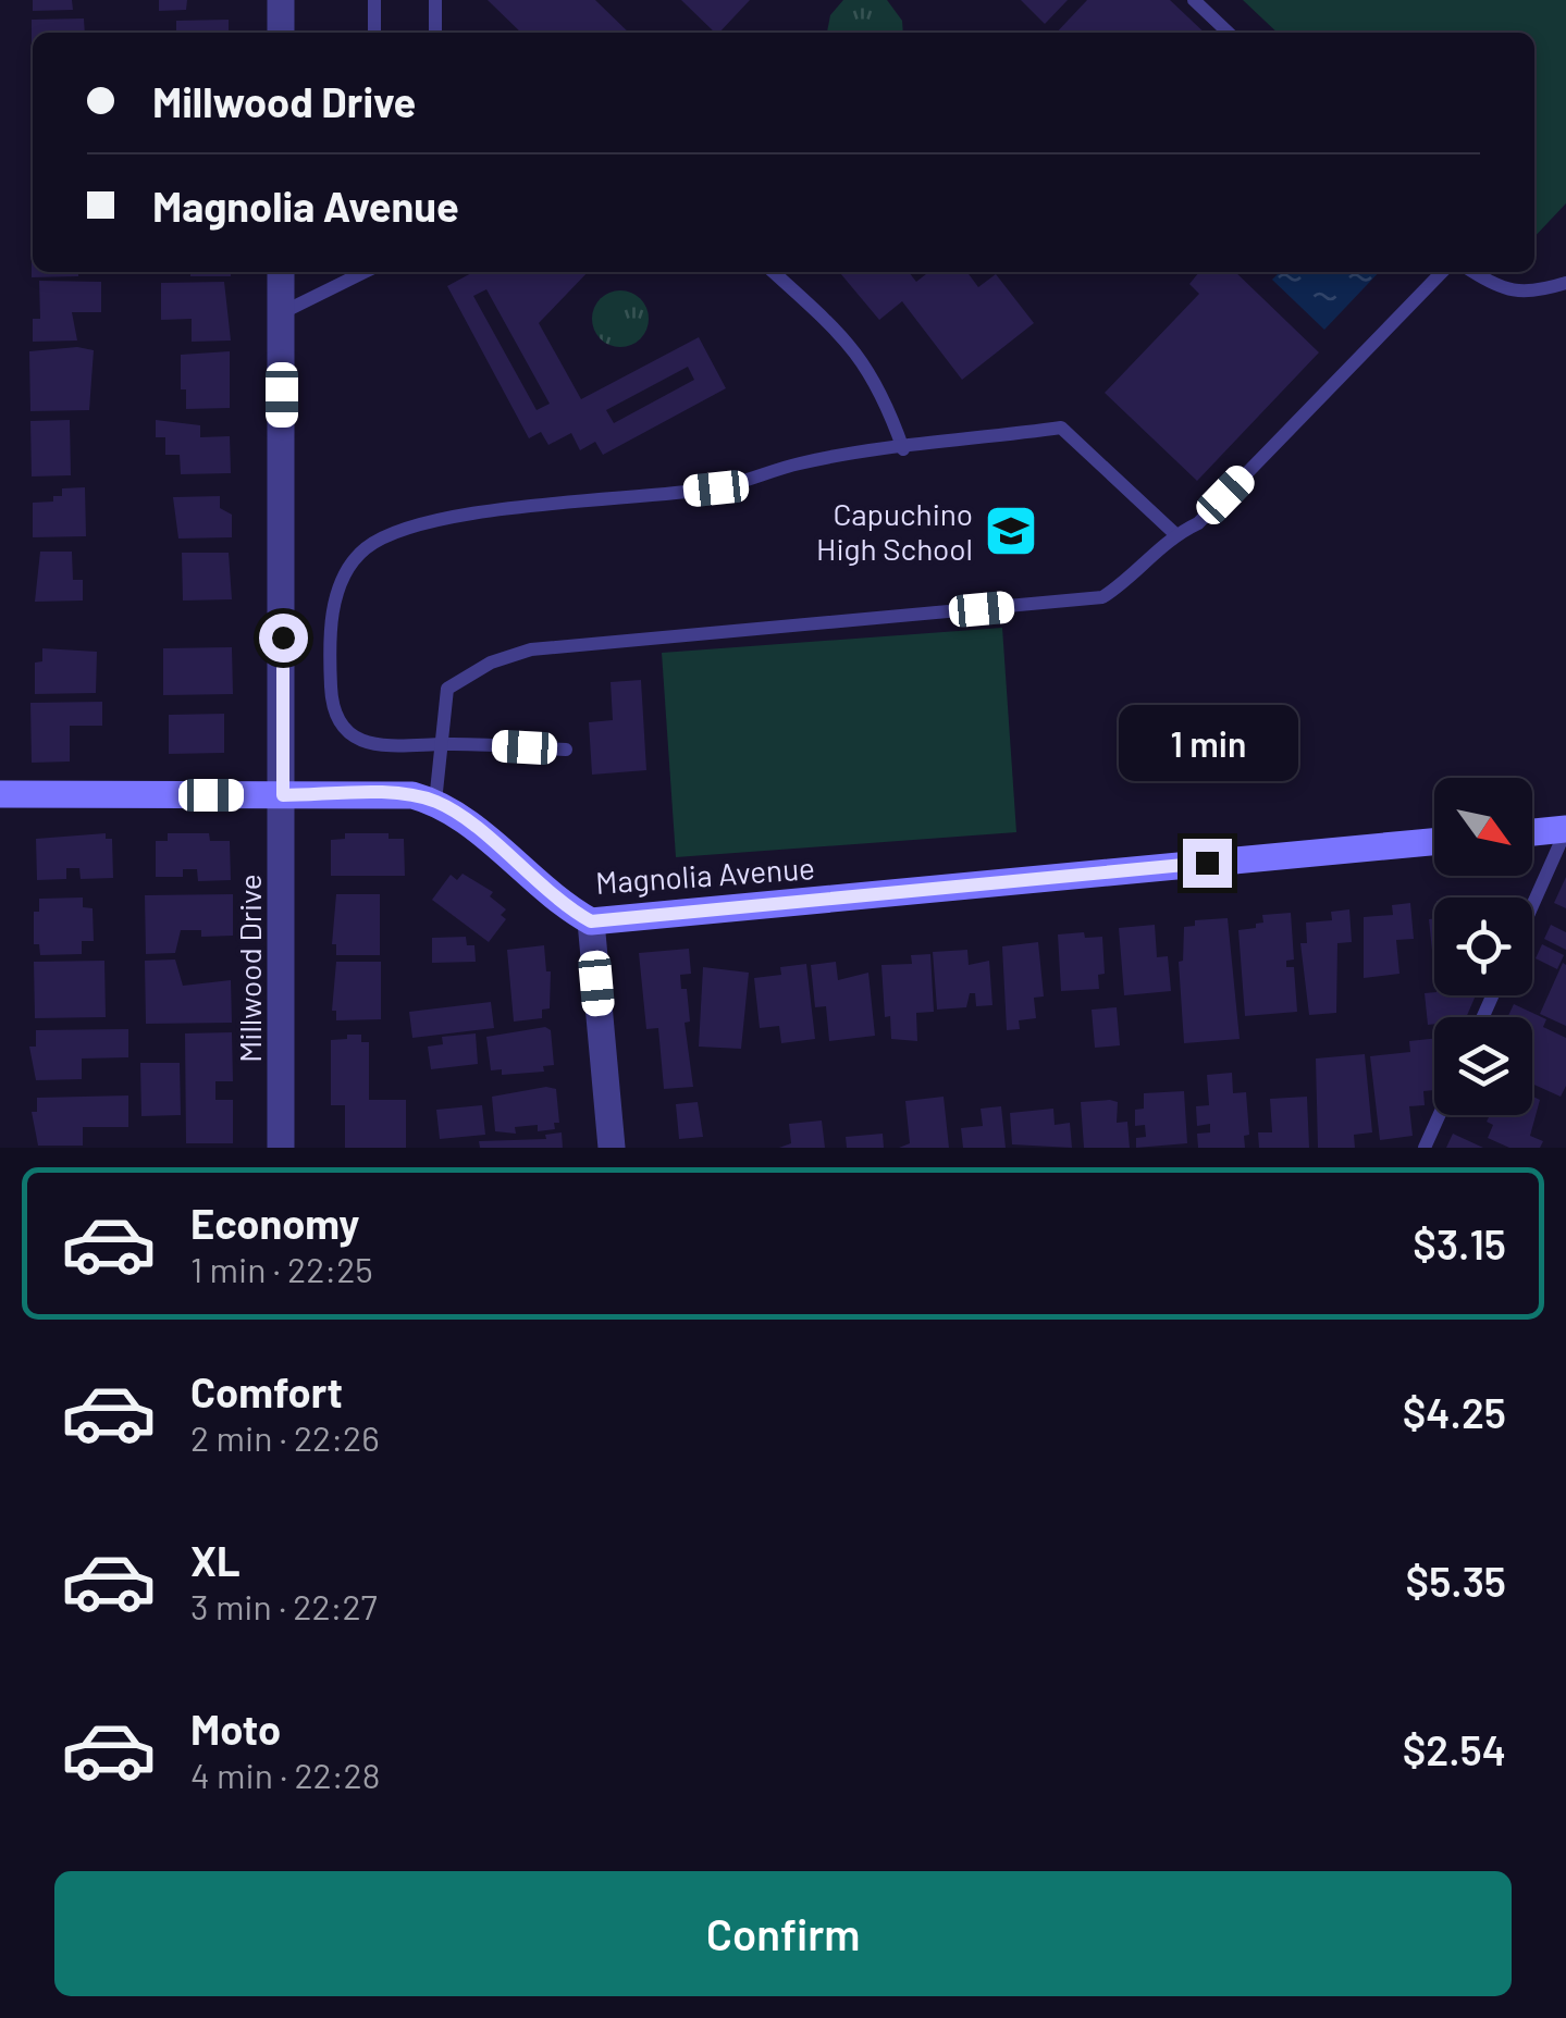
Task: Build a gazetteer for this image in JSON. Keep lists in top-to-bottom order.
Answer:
{
  "streets": {
    "main road": ["Magnolia Avenue"],
    "street": ["Millwood Drive"]
  },
  "crossings": [
    ["Magnolia Avenue", "Millwood Drive"]
  ],
  "places": {
    "school or university": ["Capuchino High School"]
  },
  "north": "bottom right",
  "page": {
    "banner": ["Millwood Drive", "Magnolia Avenue"],
    "bubble": "1 min",
    "list": [
      {
        "name": "Economy",
        "note": "1 min · 22:25",
        "value": "$3.15"
      },
      {
        "name": "Comfort",
        "note": "2 min · 22:26",
        "value": "$4.25"
      },
      {
        "name": "XL",
        "note": "3 min · 22:27",
        "value": "$5.35"
      },
      {
        "name": "Moto",
        "note": "4 min · 22:28",
        "value": "$2.54"
      }
    ],
    "buttons": "Confirm"
  }
}
